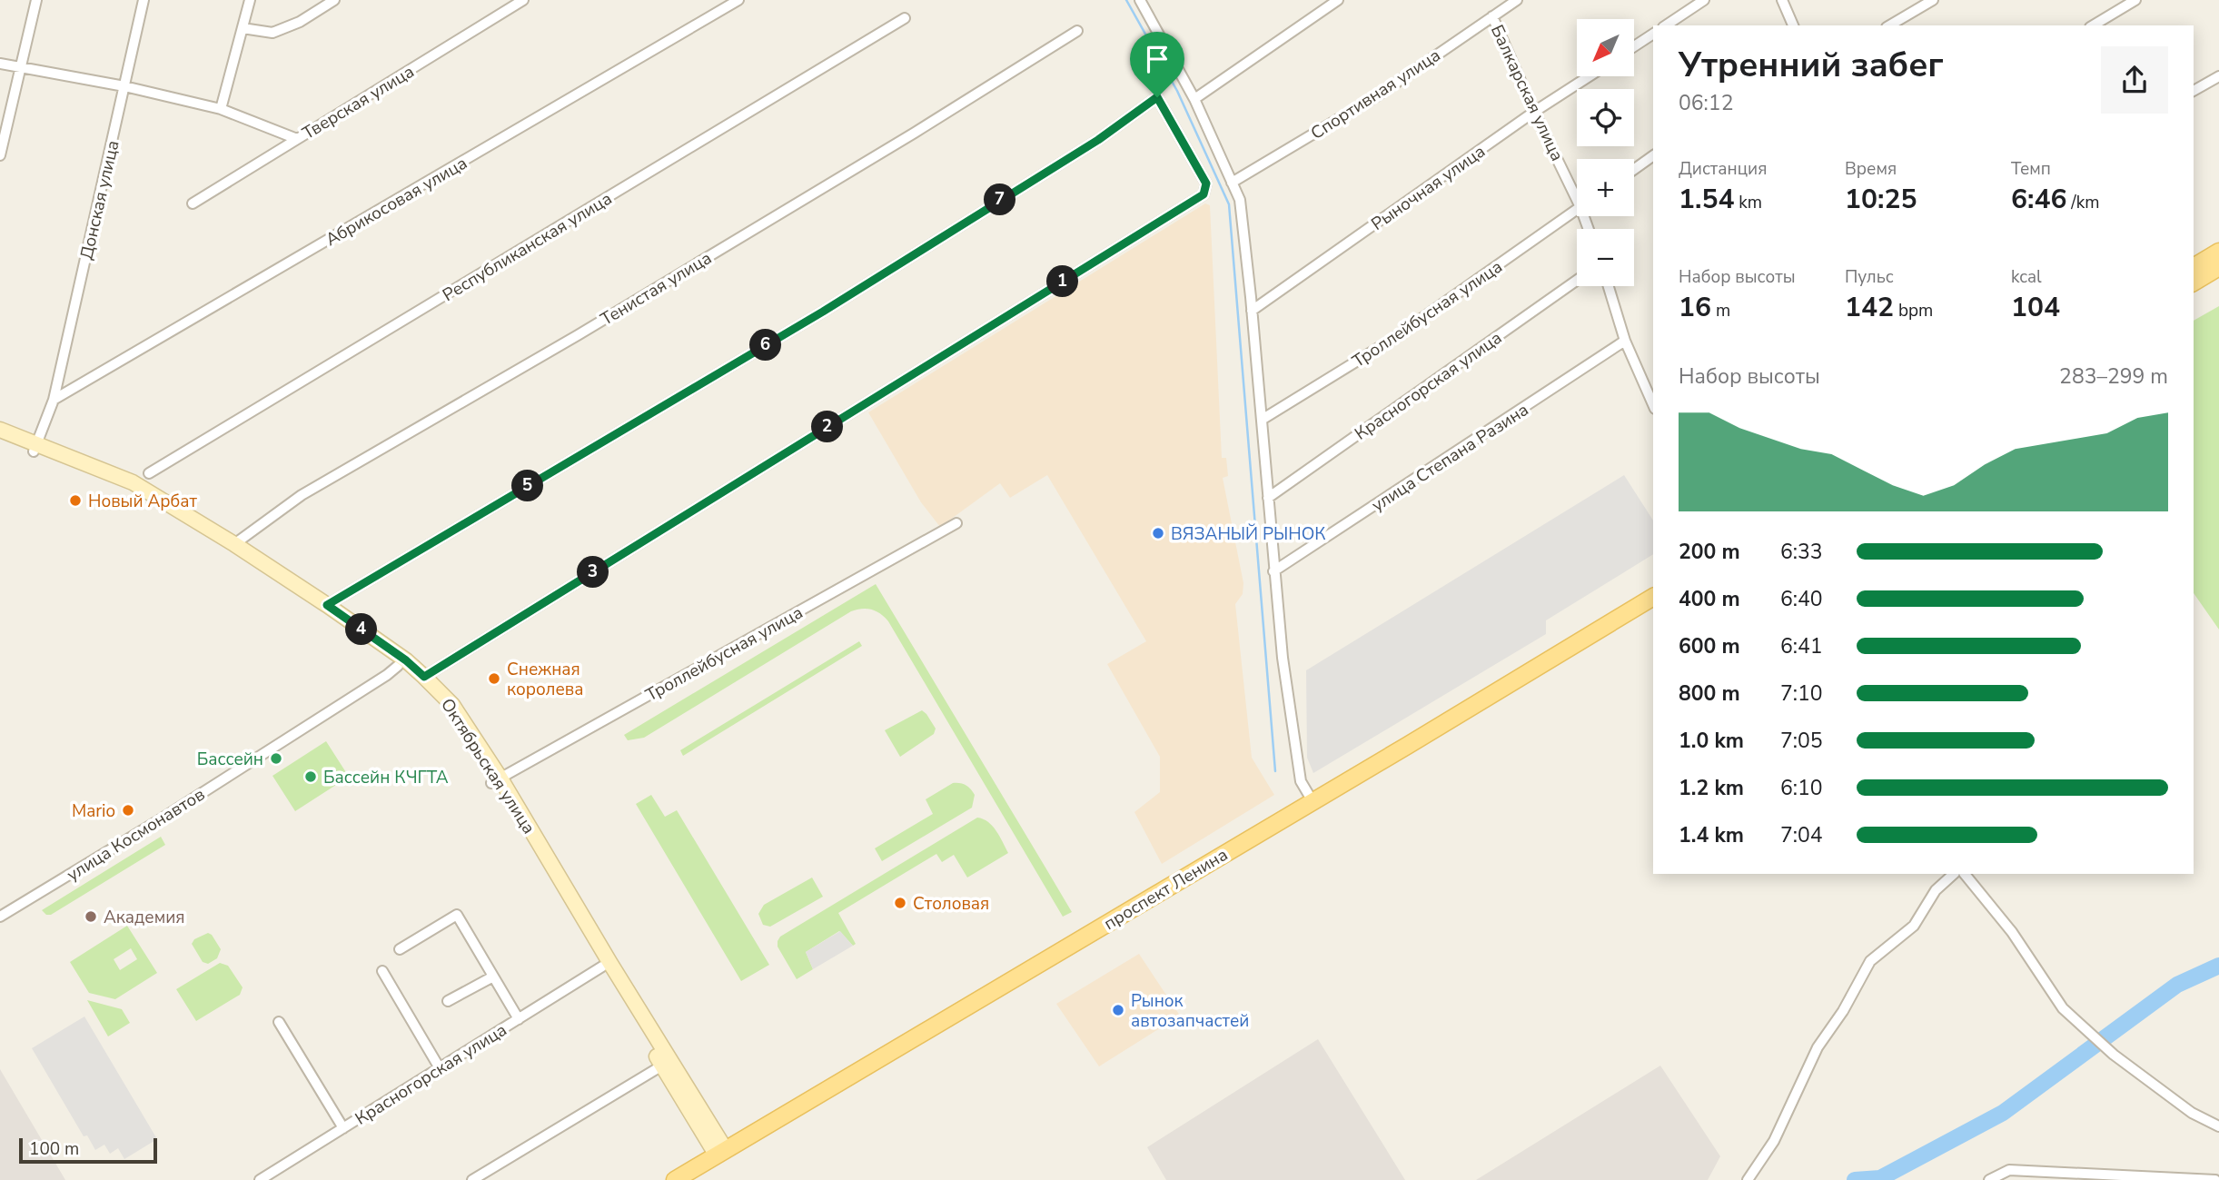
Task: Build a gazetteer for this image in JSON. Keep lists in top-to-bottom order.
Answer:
{
  "streets": {
    "main road": ["Октябрьская улица", "проспект Ленина"],
    "street": [
      "Балкарская улица",
      "Спортивная улица",
      "Тверская улица",
      "Рыночная улица",
      "Донская улица",
      "Абрикосовая улица",
      "Республиканская улица",
      "Тенистая улица",
      "Троллейбусная улица",
      "Красногорская улица",
      "улица Степана Разина",
      "улица Космонавтов"
    ]
  },
  "crossings": [
    ["Балкарская улица", "Спортивная улица"],
    ["Балкарская улица", "Рыночная улица"],
    ["Донская улица", "Абрикосовая улица"],
    ["Донская улица", "Октябрьская улица"],
    ["Тенистая улица", "Октябрьская улица"],
    ["Троллейбусная улица", "Октябрьская улица"],
    ["Красногорская улица", "Октябрьская улица"],
    ["Октябрьская улица", "улица Космонавтов"],
    ["Октябрьская улица", "проспект Ленина"]
  ],
  "places": [
    "Новый Арбат",
    "ВЯЗАНЫЙ РЫНОК",
    "Снежная королева",
    "Бассейн",
    "Бассейн КЧГТА",
    "Mario",
    "Столовая",
    "Академия",
    "Рынок автозапчастей"
  ],
  "scale_bar": "100 m",
  "north": "bottom left",
  "page": {
    "map_buttons": ["+", "−"],
    "heading": ["Утренний забег", "06:12"],
    "stats": [
      ["Дистанция", "1.54 km"],
      ["Время", "10:25"],
      ["Темп", "6:46 /km"],
      ["Набор высоты", "16 m"],
      ["Пульс", "142 bpm"],
      ["kcal", "104"]
    ],
    "pins": [
      "7",
      "1",
      "6",
      "2",
      "5",
      "3",
      "4"
    ],
    "chart": ["Набор высоты", "283–299 m"],
    "list": [
      {
        "name": "200 m",
        "note": "6:33"
      },
      {
        "name": "400 m",
        "note": "6:40"
      },
      {
        "name": "600 m",
        "note": "6:41"
      },
      {
        "name": "800 m",
        "note": "7:10"
      },
      {
        "name": "1.0 km",
        "note": "7:05"
      },
      {
        "name": "1.2 km",
        "note": "6:10"
      },
      {
        "name": "1.4 km",
        "note": "7:04"
      }
    ],
    "scale": "100 m"
  }
}
